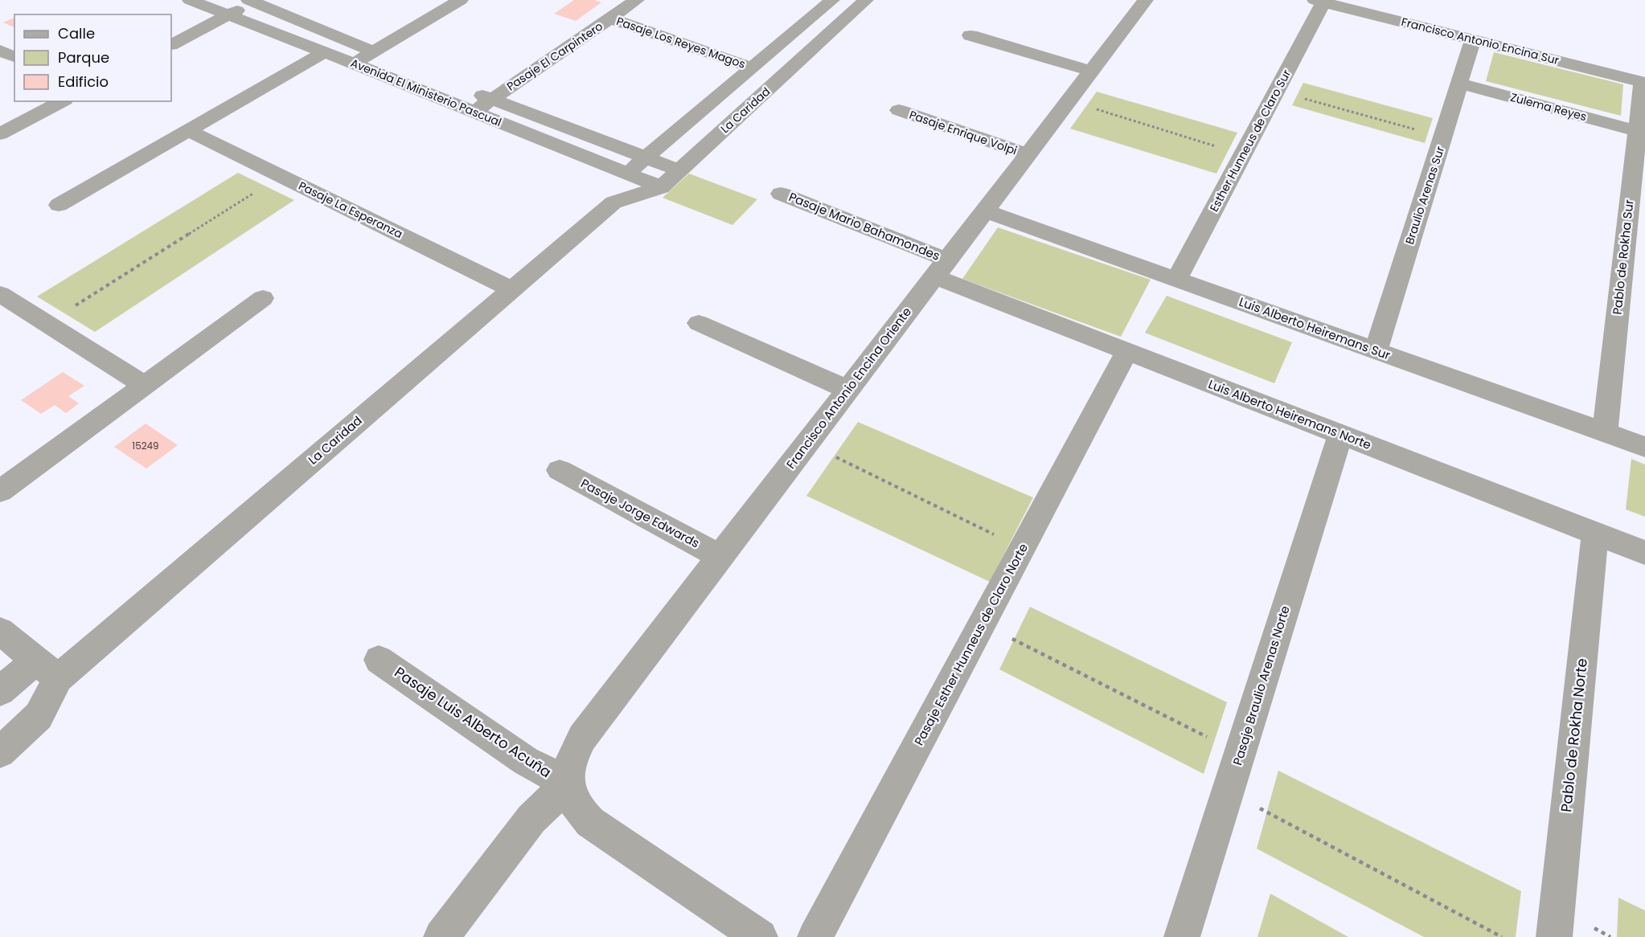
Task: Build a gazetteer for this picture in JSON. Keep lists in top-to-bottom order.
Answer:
{
  "streets": {
    "street": [
      "Francisco Antonio Encina Sur",
      "Pasaje Los Reyes Magos",
      "Pasaje El Carpintero",
      "Avenida El Ministerio Pascual",
      "Zulema Reyes",
      "La Caridad",
      "Pasaje Enrique Volpi",
      "Esther Hunneus de Claro Sur",
      "Braulio Arenas Sur",
      "Pasaje La Esperanza",
      "Pasaje Mario Bahamondes",
      "Pablo de Rokha Sur",
      "Luis Alberto Heiremans Sur",
      "Francisco Antonio Encina Oriente",
      "Luis Alberto Heiremans Norte",
      "Pasaje Jorge Edwards",
      "Pasaje Esther Hunneus de Claro Norte",
      "Pasaje Braulio Arenas Norte",
      "Pasaje Luis Alberto Acuña",
      "Pablo de Rokha Norte"
    ]
  },
  "crossings": [
    ["Francisco Antonio Encina Sur", "Esther Hunneus de Claro Sur"],
    ["Francisco Antonio Encina Sur", "Braulio Arenas Sur"],
    ["Francisco Antonio Encina Sur", "Pablo de Rokha Sur"],
    ["Pasaje Los Reyes Magos", "Pasaje El Carpintero"],
    ["Pasaje Los Reyes Magos", "La Caridad"],
    ["Pasaje El Carpintero", "Avenida El Ministerio Pascual"],
    ["Avenida El Ministerio Pascual", "La Caridad"],
    ["Zulema Reyes", "Braulio Arenas Sur"],
    ["Zulema Reyes", "Pablo de Rokha Sur"],
    ["La Caridad", "Pasaje La Esperanza"],
    ["Pasaje Enrique Volpi", "Francisco Antonio Encina Oriente"],
    ["Esther Hunneus de Claro Sur", "Luis Alberto Heiremans Sur"],
    ["Braulio Arenas Sur", "Luis Alberto Heiremans Sur"],
    ["Pasaje Mario Bahamondes", "Francisco Antonio Encina Oriente"],
    ["Pasaje Mario Bahamondes", "Luis Alberto Heiremans Norte"],
    ["Pablo de Rokha Sur", "Luis Alberto Heiremans Sur"],
    ["Luis Alberto Heiremans Sur", "Francisco Antonio Encina Oriente"],
    ["Francisco Antonio Encina Oriente", "Luis Alberto Heiremans Norte"],
    ["Francisco Antonio Encina Oriente", "Pasaje Jorge Edwards"],
    ["Francisco Antonio Encina Oriente", "Pasaje Luis Alberto Acuña"],
    ["Luis Alberto Heiremans Norte", "Pasaje Esther Hunneus de Claro Norte"],
    ["Luis Alberto Heiremans Norte", "Pasaje Braulio Arenas Norte"],
    ["Luis Alberto Heiremans Norte", "Pablo de Rokha Norte"]
  ],
  "house_numbers": ["15249"],
  "legend": ["Calle", "Parque", "Edificio"]
}
